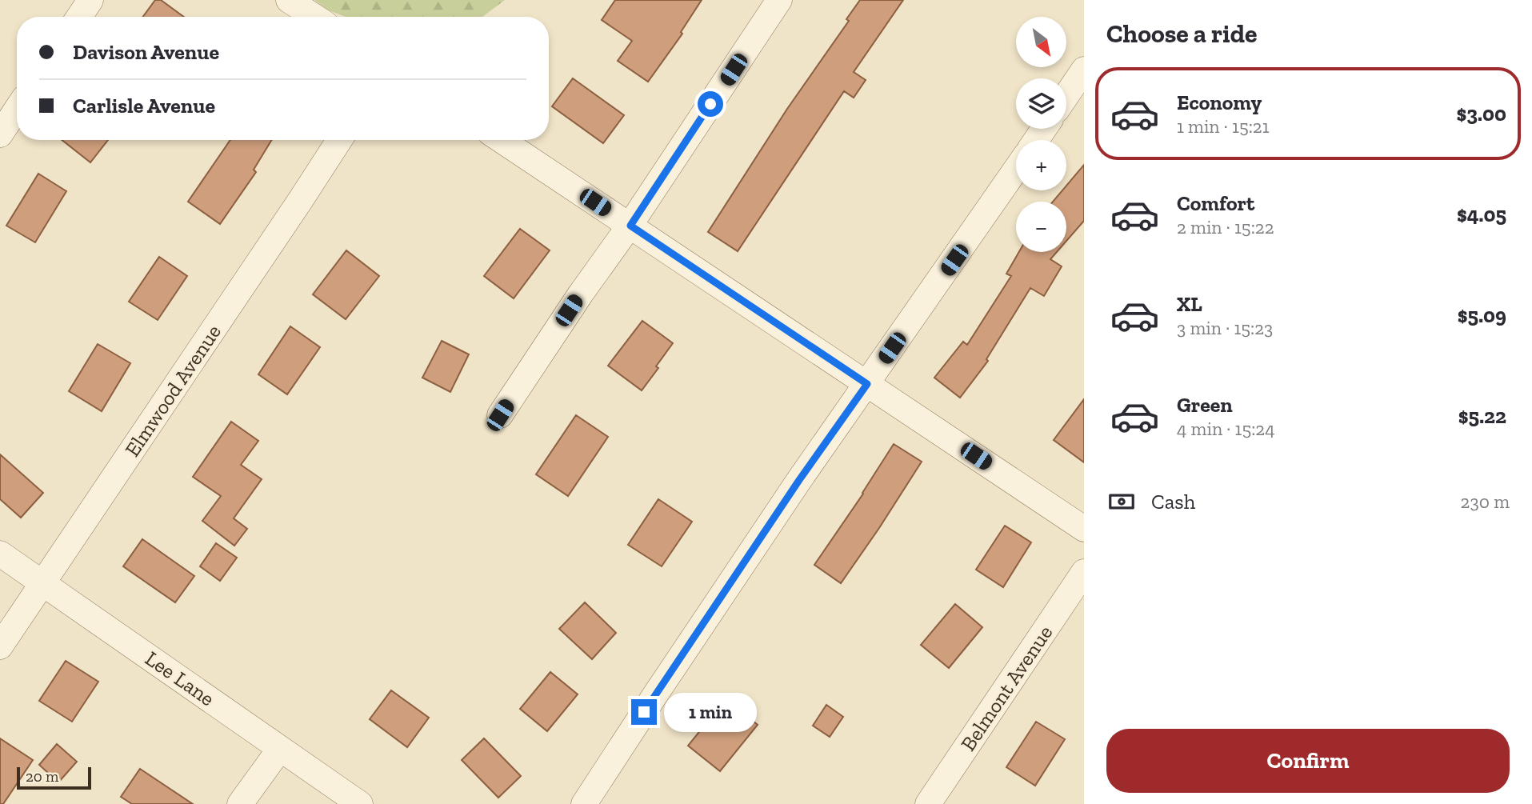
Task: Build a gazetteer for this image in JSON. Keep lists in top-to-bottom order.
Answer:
{
  "streets": {
    "street": ["Elmwood Avenue", "Lee Lane", "Belmont Avenue"]
  },
  "crossings": [
    ["Elmwood Avenue", "Lee Lane"]
  ],
  "scale_bar": "20 m",
  "north": "bottom right",
  "page": {
    "heading": "Choose a ride",
    "map_buttons": ["+", "−"],
    "banner": ["Davison Avenue", "Carlisle Avenue"],
    "list": [
      {
        "name": "Economy",
        "note": "1 min · 15:21",
        "value": "$3.00"
      },
      {
        "name": "Comfort",
        "note": "2 min · 15:22",
        "value": "$4.05"
      },
      {
        "name": "XL",
        "note": "3 min · 15:23",
        "value": "$5.09"
      },
      {
        "name": "Green",
        "note": "4 min · 15:24",
        "value": "$5.22"
      }
    ],
    "pay": ["Cash", "230 m"],
    "bubble": "1 min",
    "buttons": "Confirm",
    "scale": "20 m"
  }
}
